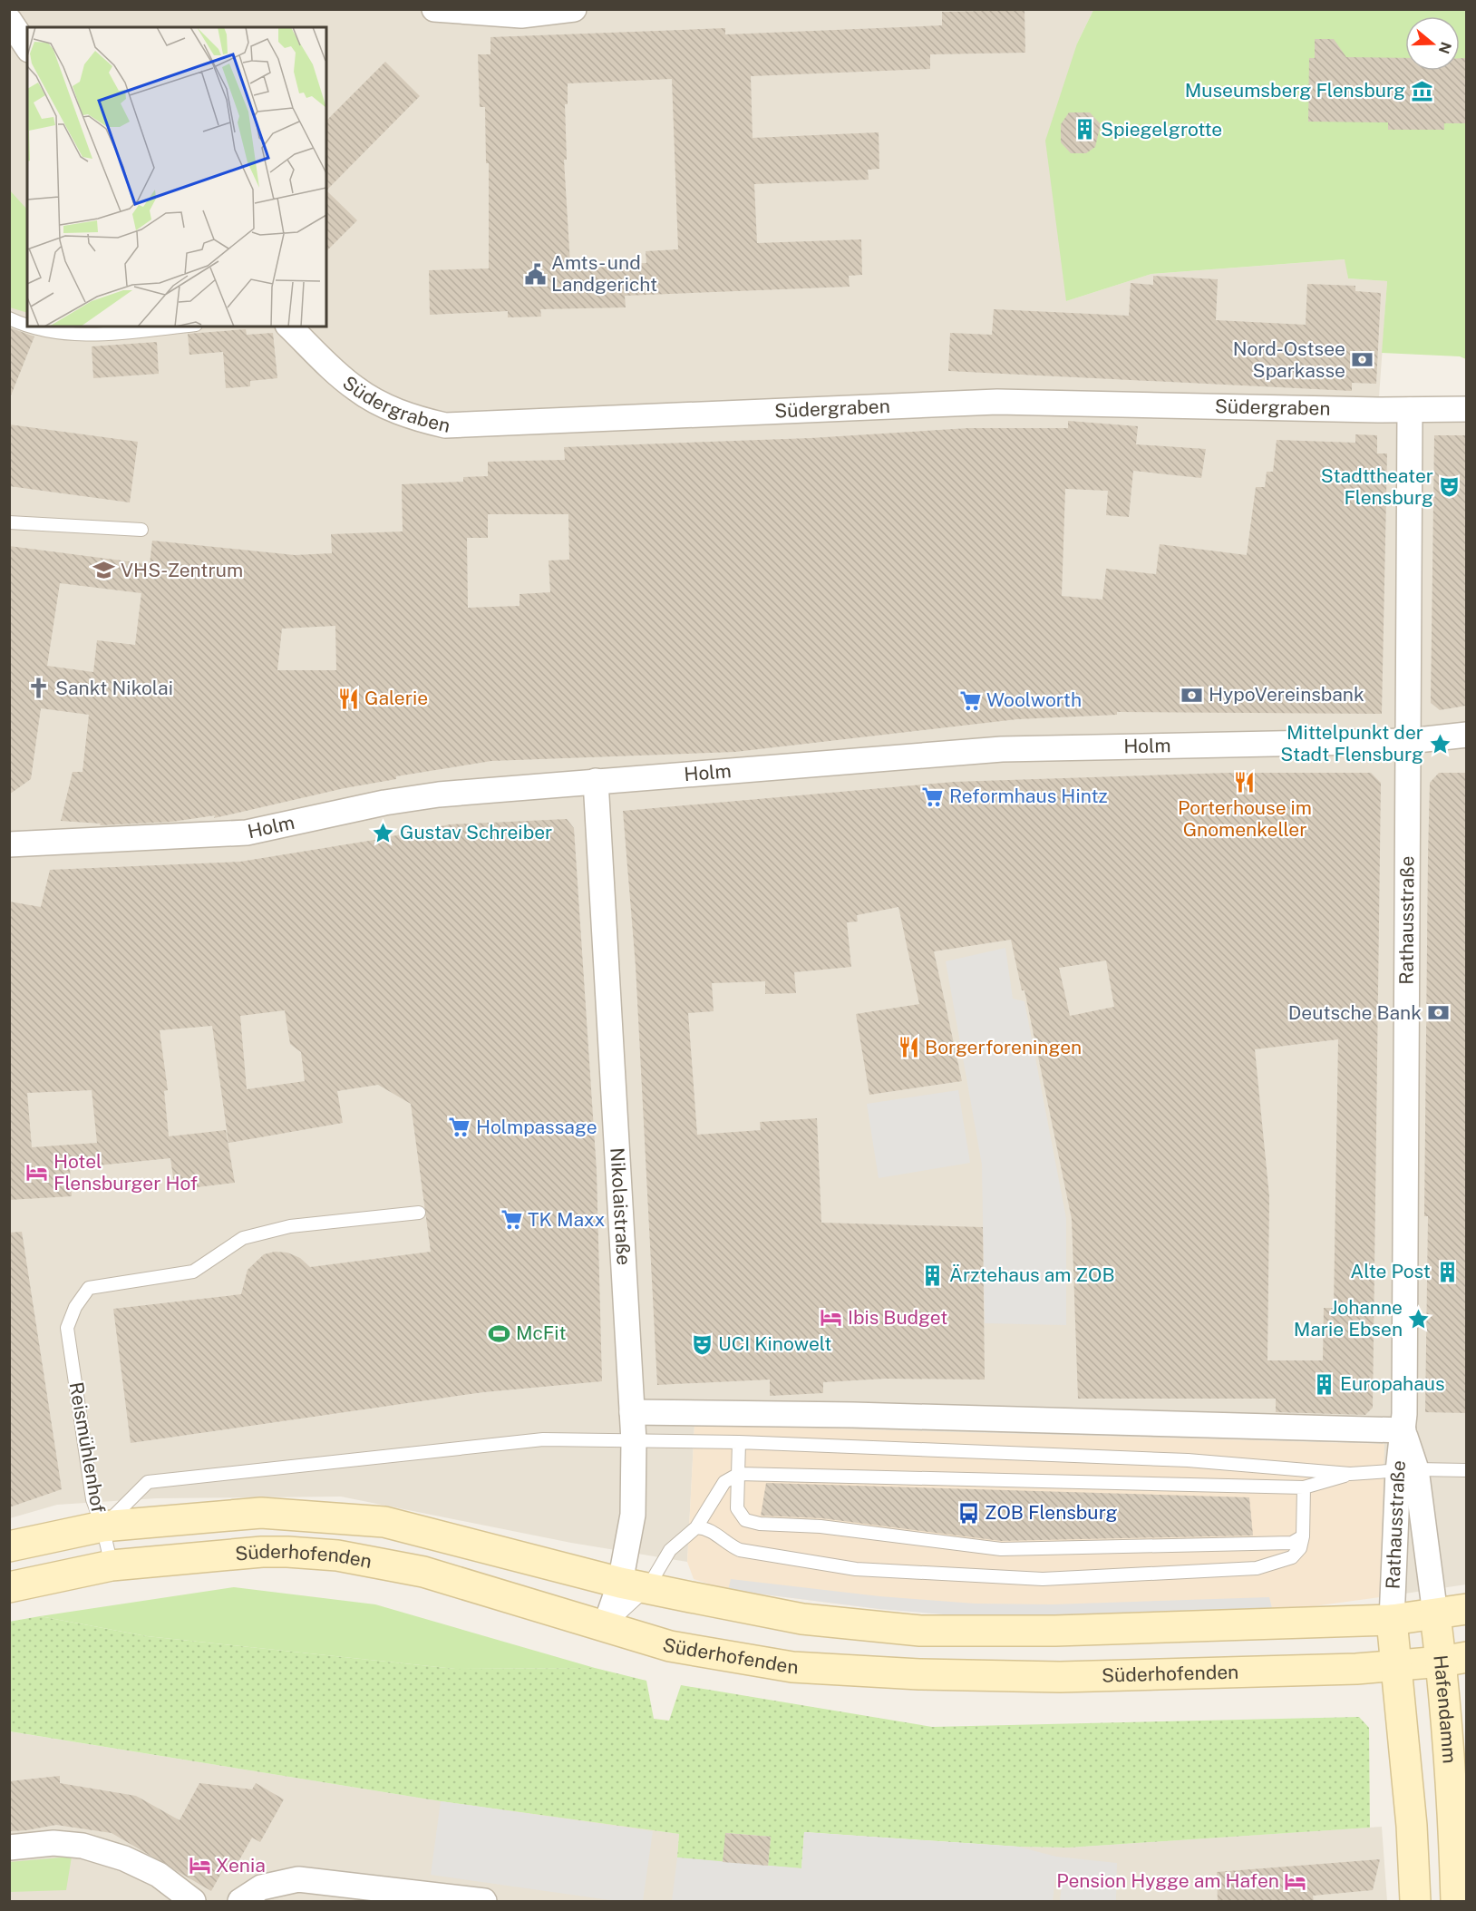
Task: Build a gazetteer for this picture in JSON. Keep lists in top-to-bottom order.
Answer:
{
  "streets": {
    "main road": ["Süderhofenden", "Hafendamm"],
    "street": [
      "Südergraben",
      "Holm",
      "Rathausstraße",
      "Nikolaistraße"
    ],
    "lane": ["Reismühlenhof"]
  },
  "crossings": [
    ["Südergraben", "Rathausstraße"],
    ["Holm", "Rathausstraße"],
    ["Holm", "Nikolaistraße"],
    ["Rathausstraße", "Süderhofenden"],
    ["Rathausstraße", "Hafendamm"],
    ["Nikolaistraße", "Süderhofenden"],
    ["Reismühlenhof", "Süderhofenden"],
    ["Süderhofenden", "Hafendamm"]
  ],
  "places": {
    "museum": ["Museumsberg Flensburg"],
    "building": [
      "Spiegelgrotte",
      "Alte Post",
      "Ärztehaus am ZOB",
      "Europahaus"
    ],
    "public building": ["Amts- und Landgericht"],
    "bank": ["Nord-Ostsee Sparkasse", "HypoVereinsbank", "Deutsche Bank"],
    "theatre": ["Stadttheater Flensburg", "UCI Kinowelt"],
    "school or university": ["VHS-Zentrum"],
    "church": ["Sankt Nikolai"],
    "restaurant": ["Galerie", "Porterhouse im Gnomenkeller", "Borgerforeningen"],
    "supermarket": [
      "Woolworth",
      "Reformhaus Hintz",
      "Holmpassage",
      "TK Maxx"
    ],
    "place": ["Mittelpunkt der Stadt Flensburg", "Gustav Schreiber", "Johanne Marie Ebsen"],
    "hotel": [
      "Hotel Flensburger Hof",
      "Ibis Budget",
      "Xenia",
      "Pension Hygge am Hafen"
    ],
    "sports": ["McFit"],
    "bus stop": ["ZOB Flensburg"]
  },
  "north": "right"
}
